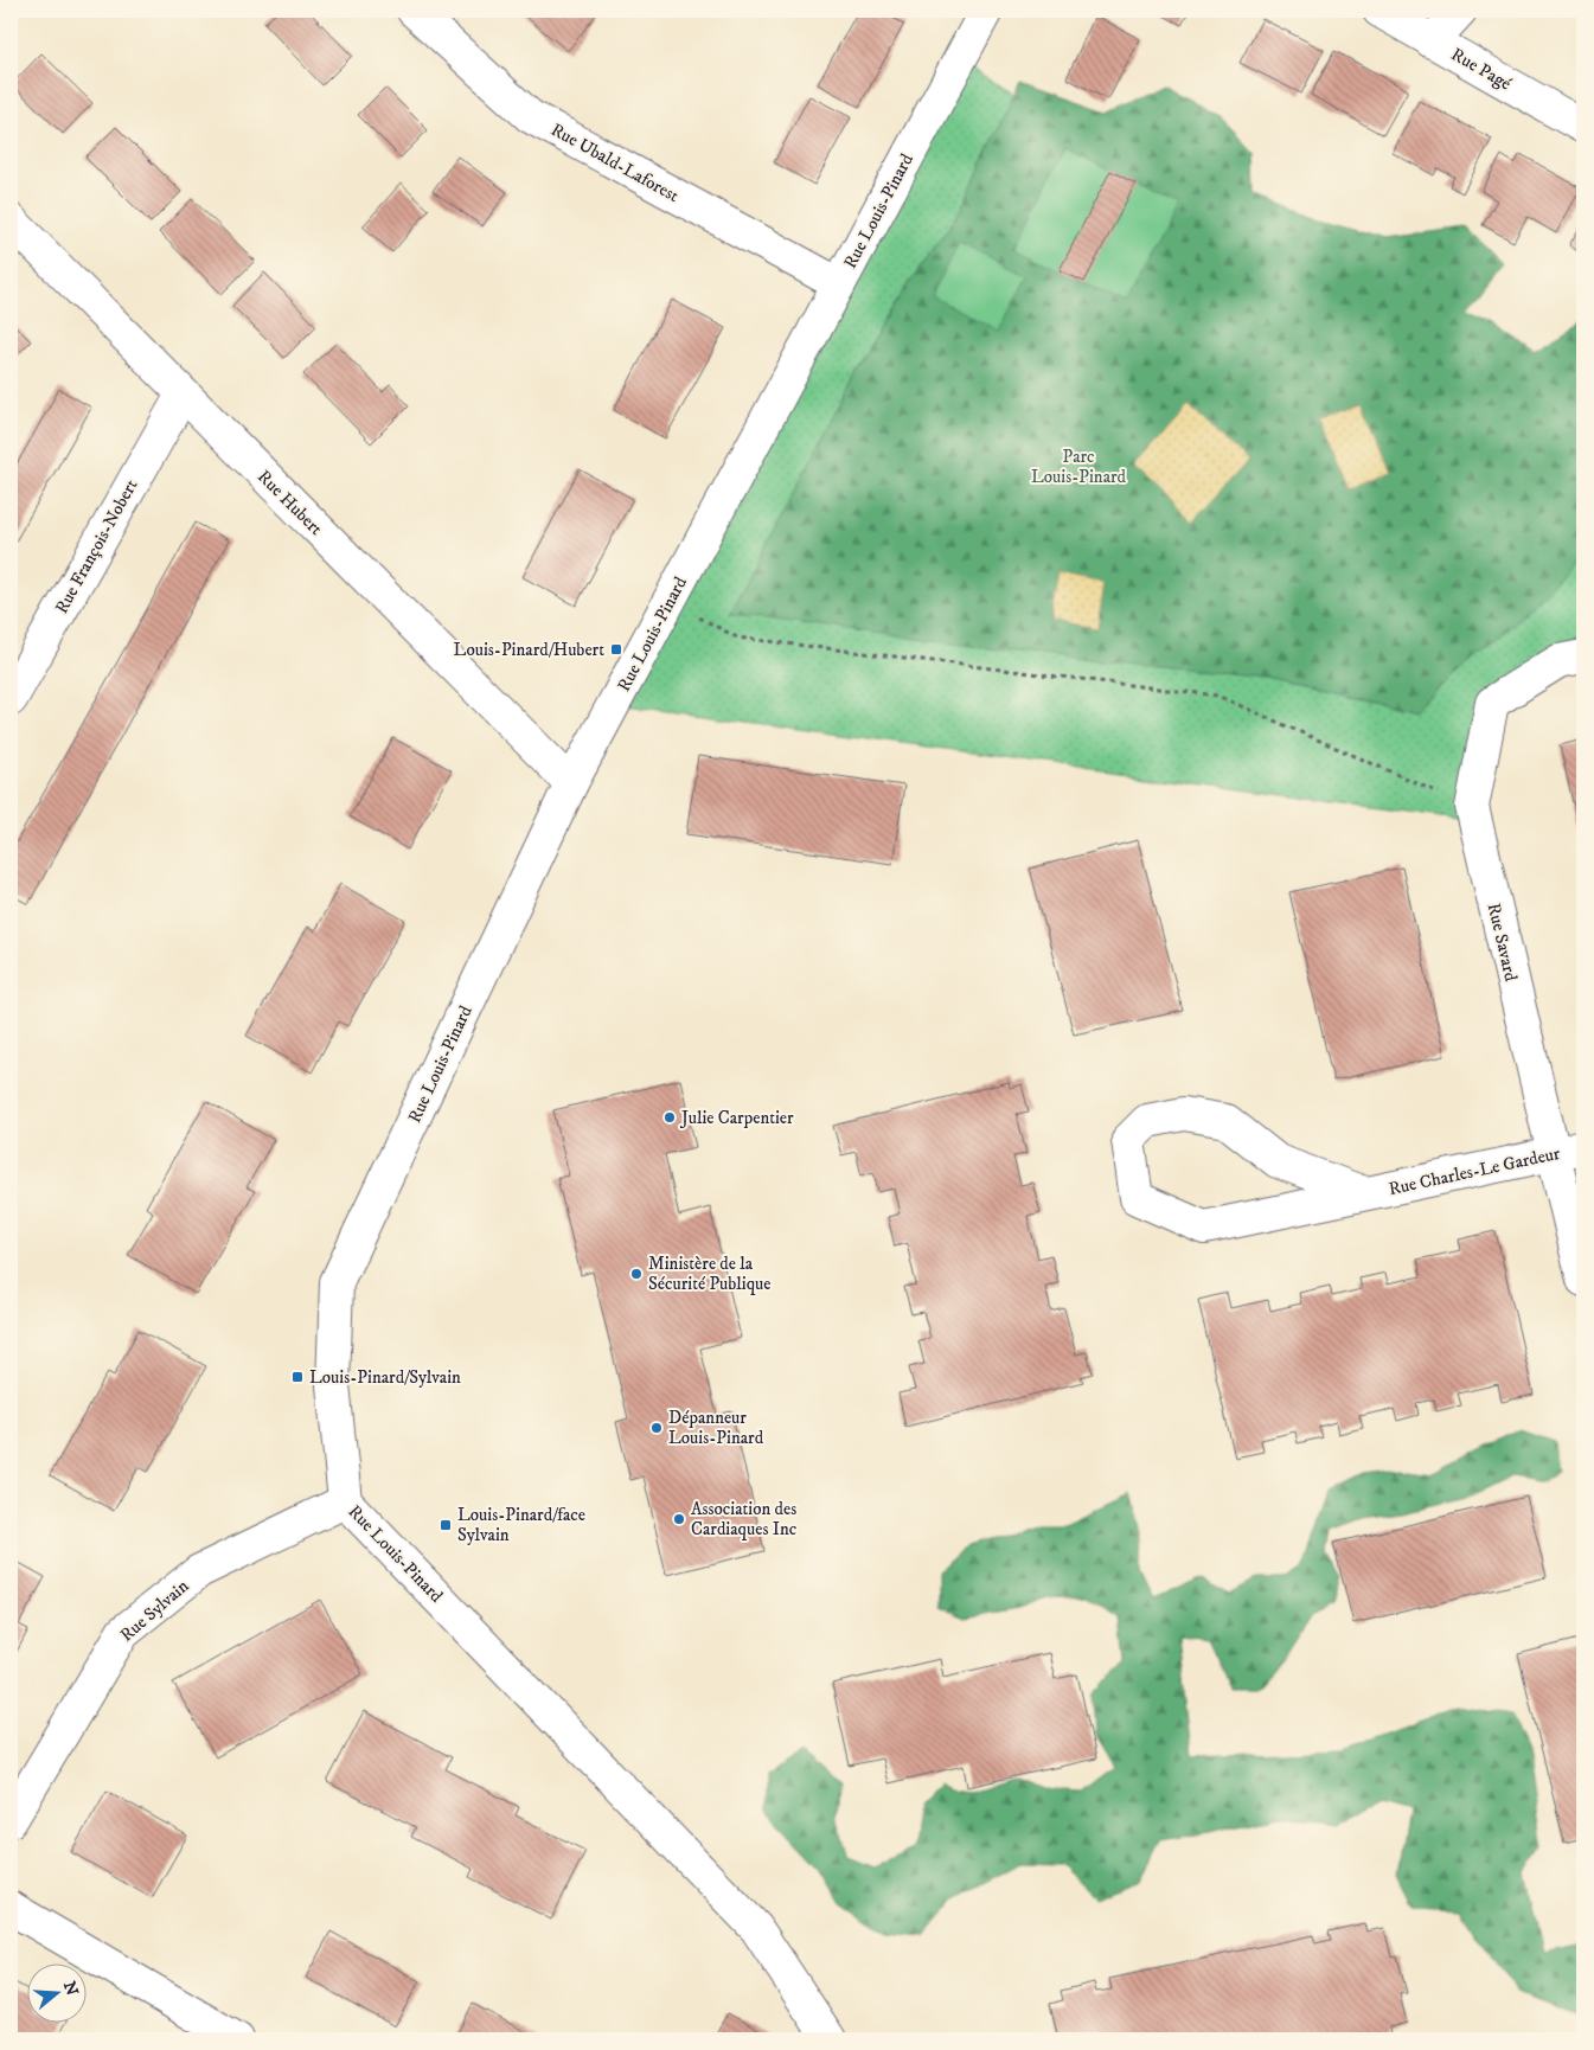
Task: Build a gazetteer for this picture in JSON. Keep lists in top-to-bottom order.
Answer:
{
  "streets": {
    "street": [
      "Rue Pagé",
      "Rue Ubald-Laforest",
      "Rue Louis-Pinard",
      "Rue Hubert",
      "Rue François-Nobert",
      "Rue Savard",
      "Rue Charles-Le Gardeur",
      "Rue Sylvain"
    ]
  },
  "crossings": [
    ["Rue Ubald-Laforest", "Rue Louis-Pinard"],
    ["Rue Louis-Pinard", "Rue Hubert"],
    ["Rue Louis-Pinard", "Rue Sylvain"],
    ["Rue Hubert", "Rue François-Nobert"],
    ["Rue Savard", "Rue Charles-Le Gardeur"]
  ],
  "parks": ["Parc Louis-Pinard"],
  "places": {
    "transit": ["Louis-Pinard/Hubert", "Louis-Pinard/Sylvain", "Louis-Pinard/face Sylvain"],
    "other": [
      "Julie Carpentier",
      "Ministère de la Sécurité Publique",
      "Dépanneur Louis-Pinard",
      "Association des Cardiaques Inc"
    ]
  },
  "north": "right"
}
